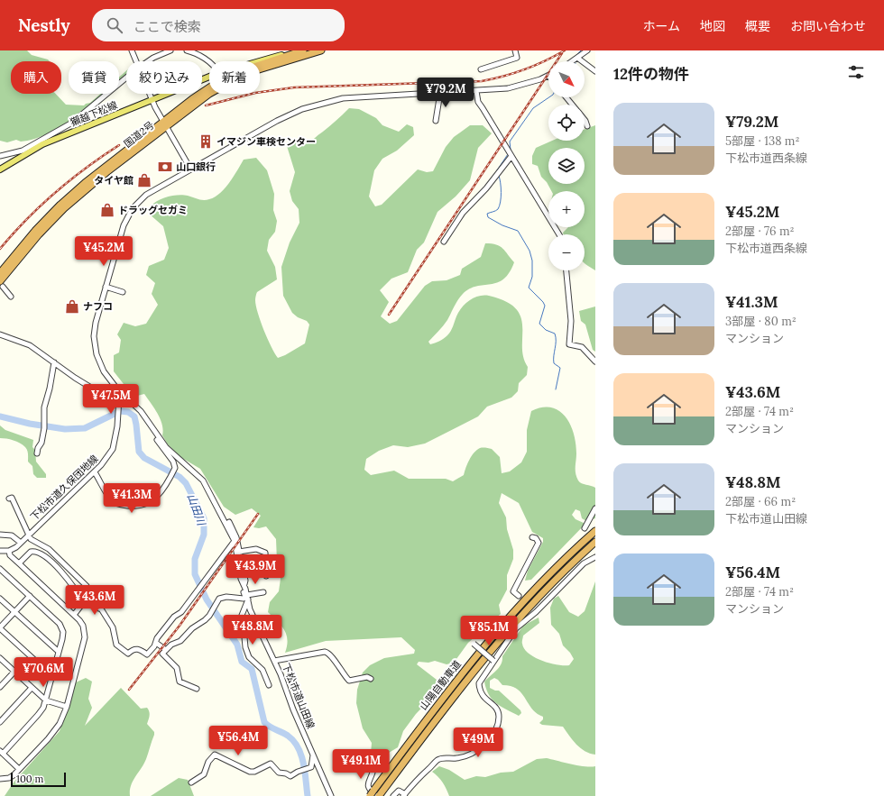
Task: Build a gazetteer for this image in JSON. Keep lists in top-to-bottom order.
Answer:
{
  "streets": {
    "highway": ["国道2号", "山陽自動車道"],
    "main road": ["獺越下松線"],
    "street": ["下松市道久保団地線", "下松市道山田線"]
  },
  "crossings": [
    ["獺越下松線", "国道2号"],
    ["下松市道久保団地線", "下松市道山田線"]
  ],
  "water": ["山田川"],
  "places": {
    "building": ["イマジン車検センター"],
    "bank": ["山口銀行"],
    "shop": ["タイヤ館", "ドラッグセガミ", "ナフコ"]
  },
  "scale_bar": "100 m",
  "north": "bottom right",
  "page": {
    "header": "Nestly",
    "search": "ここで検索",
    "nav": [
      "ホーム",
      "地図",
      "概要",
      "お問い合わせ"
    ],
    "heading": "12件の物件",
    "map_buttons": ["+", "−"],
    "chip": [
      "購入",
      "賃貸",
      "絞り込み",
      "新着"
    ],
    "price": [
      "¥79.2M",
      "¥45.2M",
      "¥47.5M",
      "¥41.3M",
      "¥43.9M",
      "¥43.6M",
      "¥48.8M",
      "¥85.1M",
      "¥70.6M",
      "¥56.4M",
      "¥49M",
      "¥49.1M"
    ],
    "list": [
      {
        "name": "¥79.2M",
        "note": "5部屋 · 138 m² · 下松市道西条線"
      },
      {
        "name": "¥45.2M",
        "note": "2部屋 · 76 m² · 下松市道西条線"
      },
      {
        "name": "¥41.3M",
        "note": "3部屋 · 80 m² · マンション"
      },
      {
        "name": "¥43.6M",
        "note": "2部屋 · 74 m² · マンション"
      },
      {
        "name": "¥48.8M",
        "note": "2部屋 · 66 m² · 下松市道山田線"
      },
      {
        "name": "¥56.4M",
        "note": "2部屋 · 74 m² · マンション"
      }
    ],
    "scale": "100 m"
  }
}
